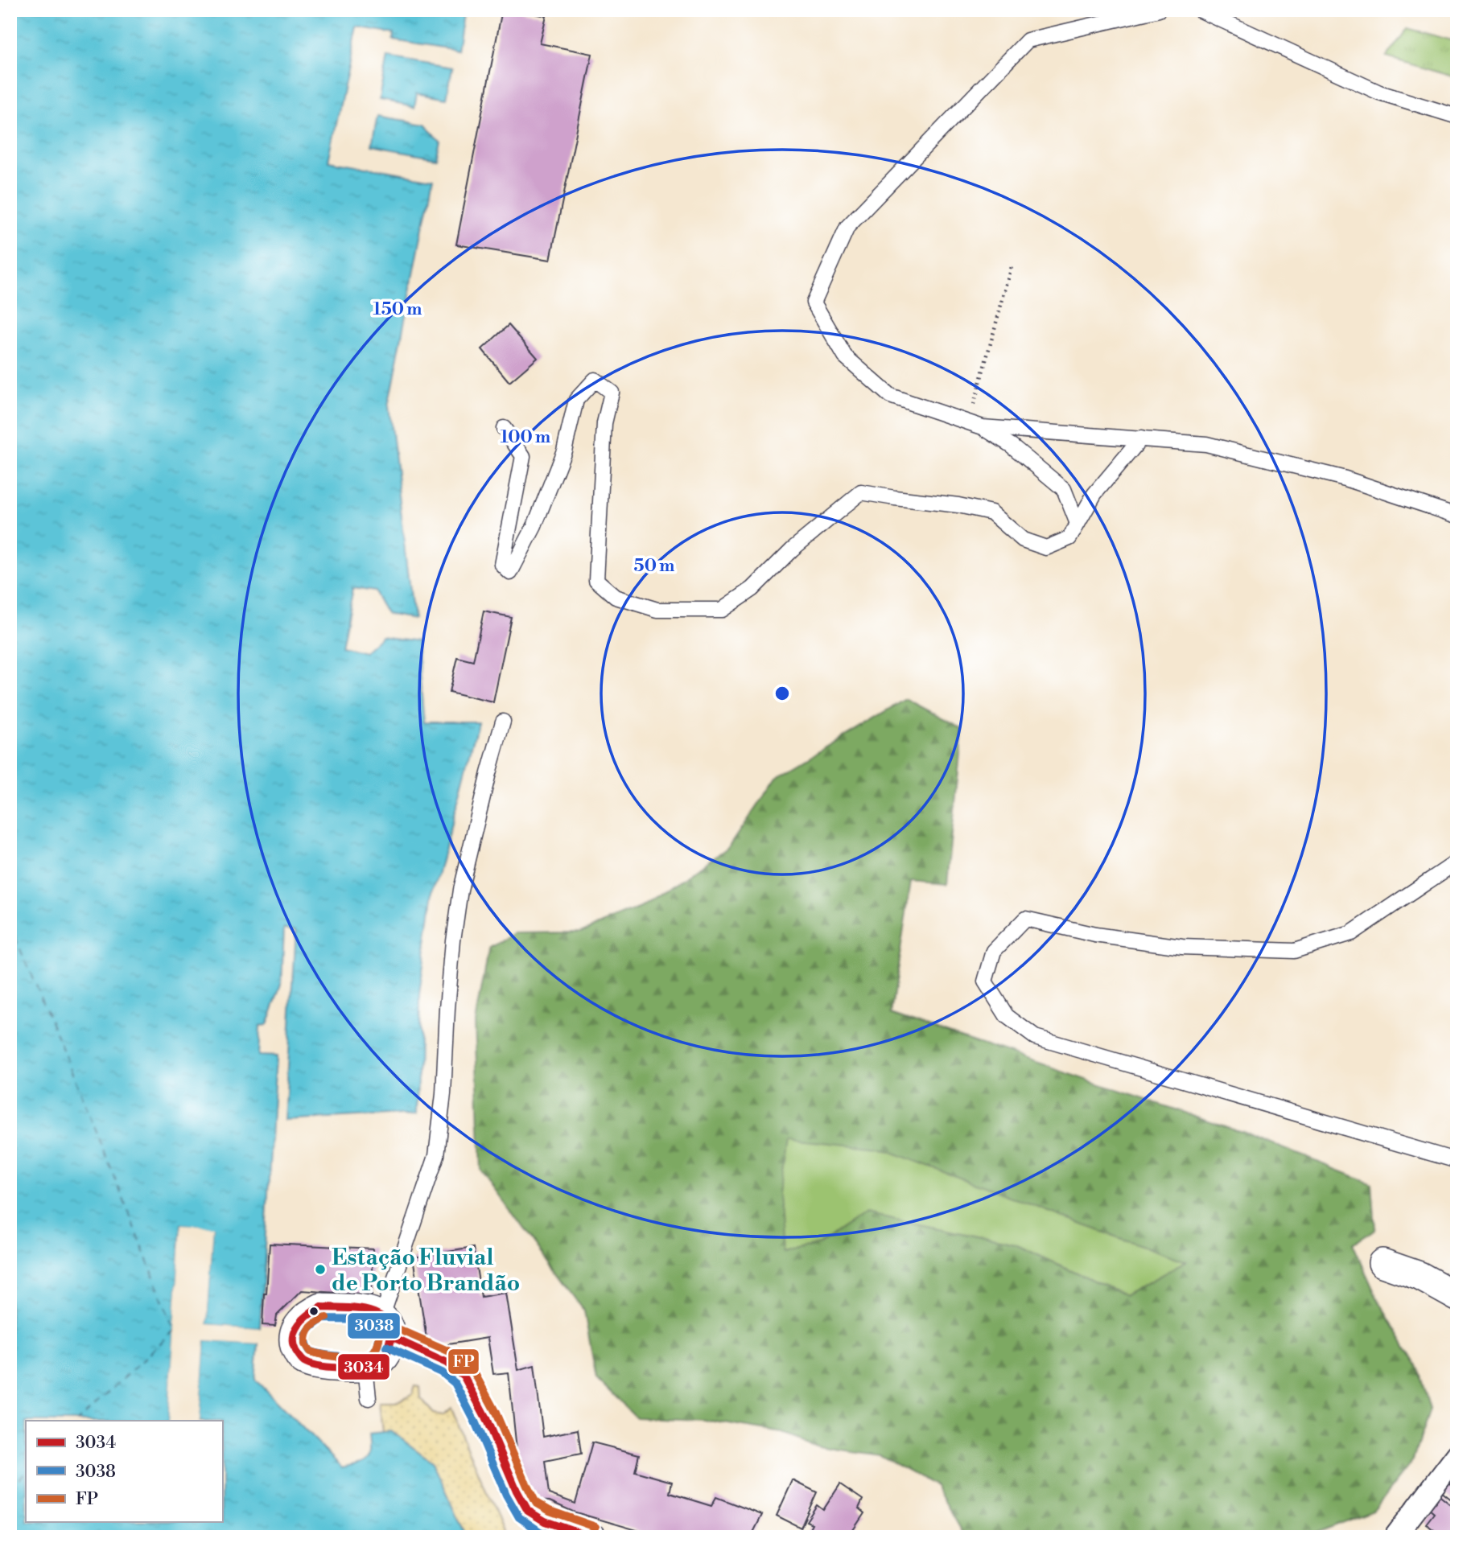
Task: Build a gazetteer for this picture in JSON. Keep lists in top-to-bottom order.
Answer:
{
  "places": ["Estação Fluvial de Porto Brandão"],
  "lines": ["transit line 3034", "transit line FP", "transit line 3038"],
  "legend": ["3034", "3038", "FP"],
  "rings": ["150 m", "100 m", "50 m"]
}
